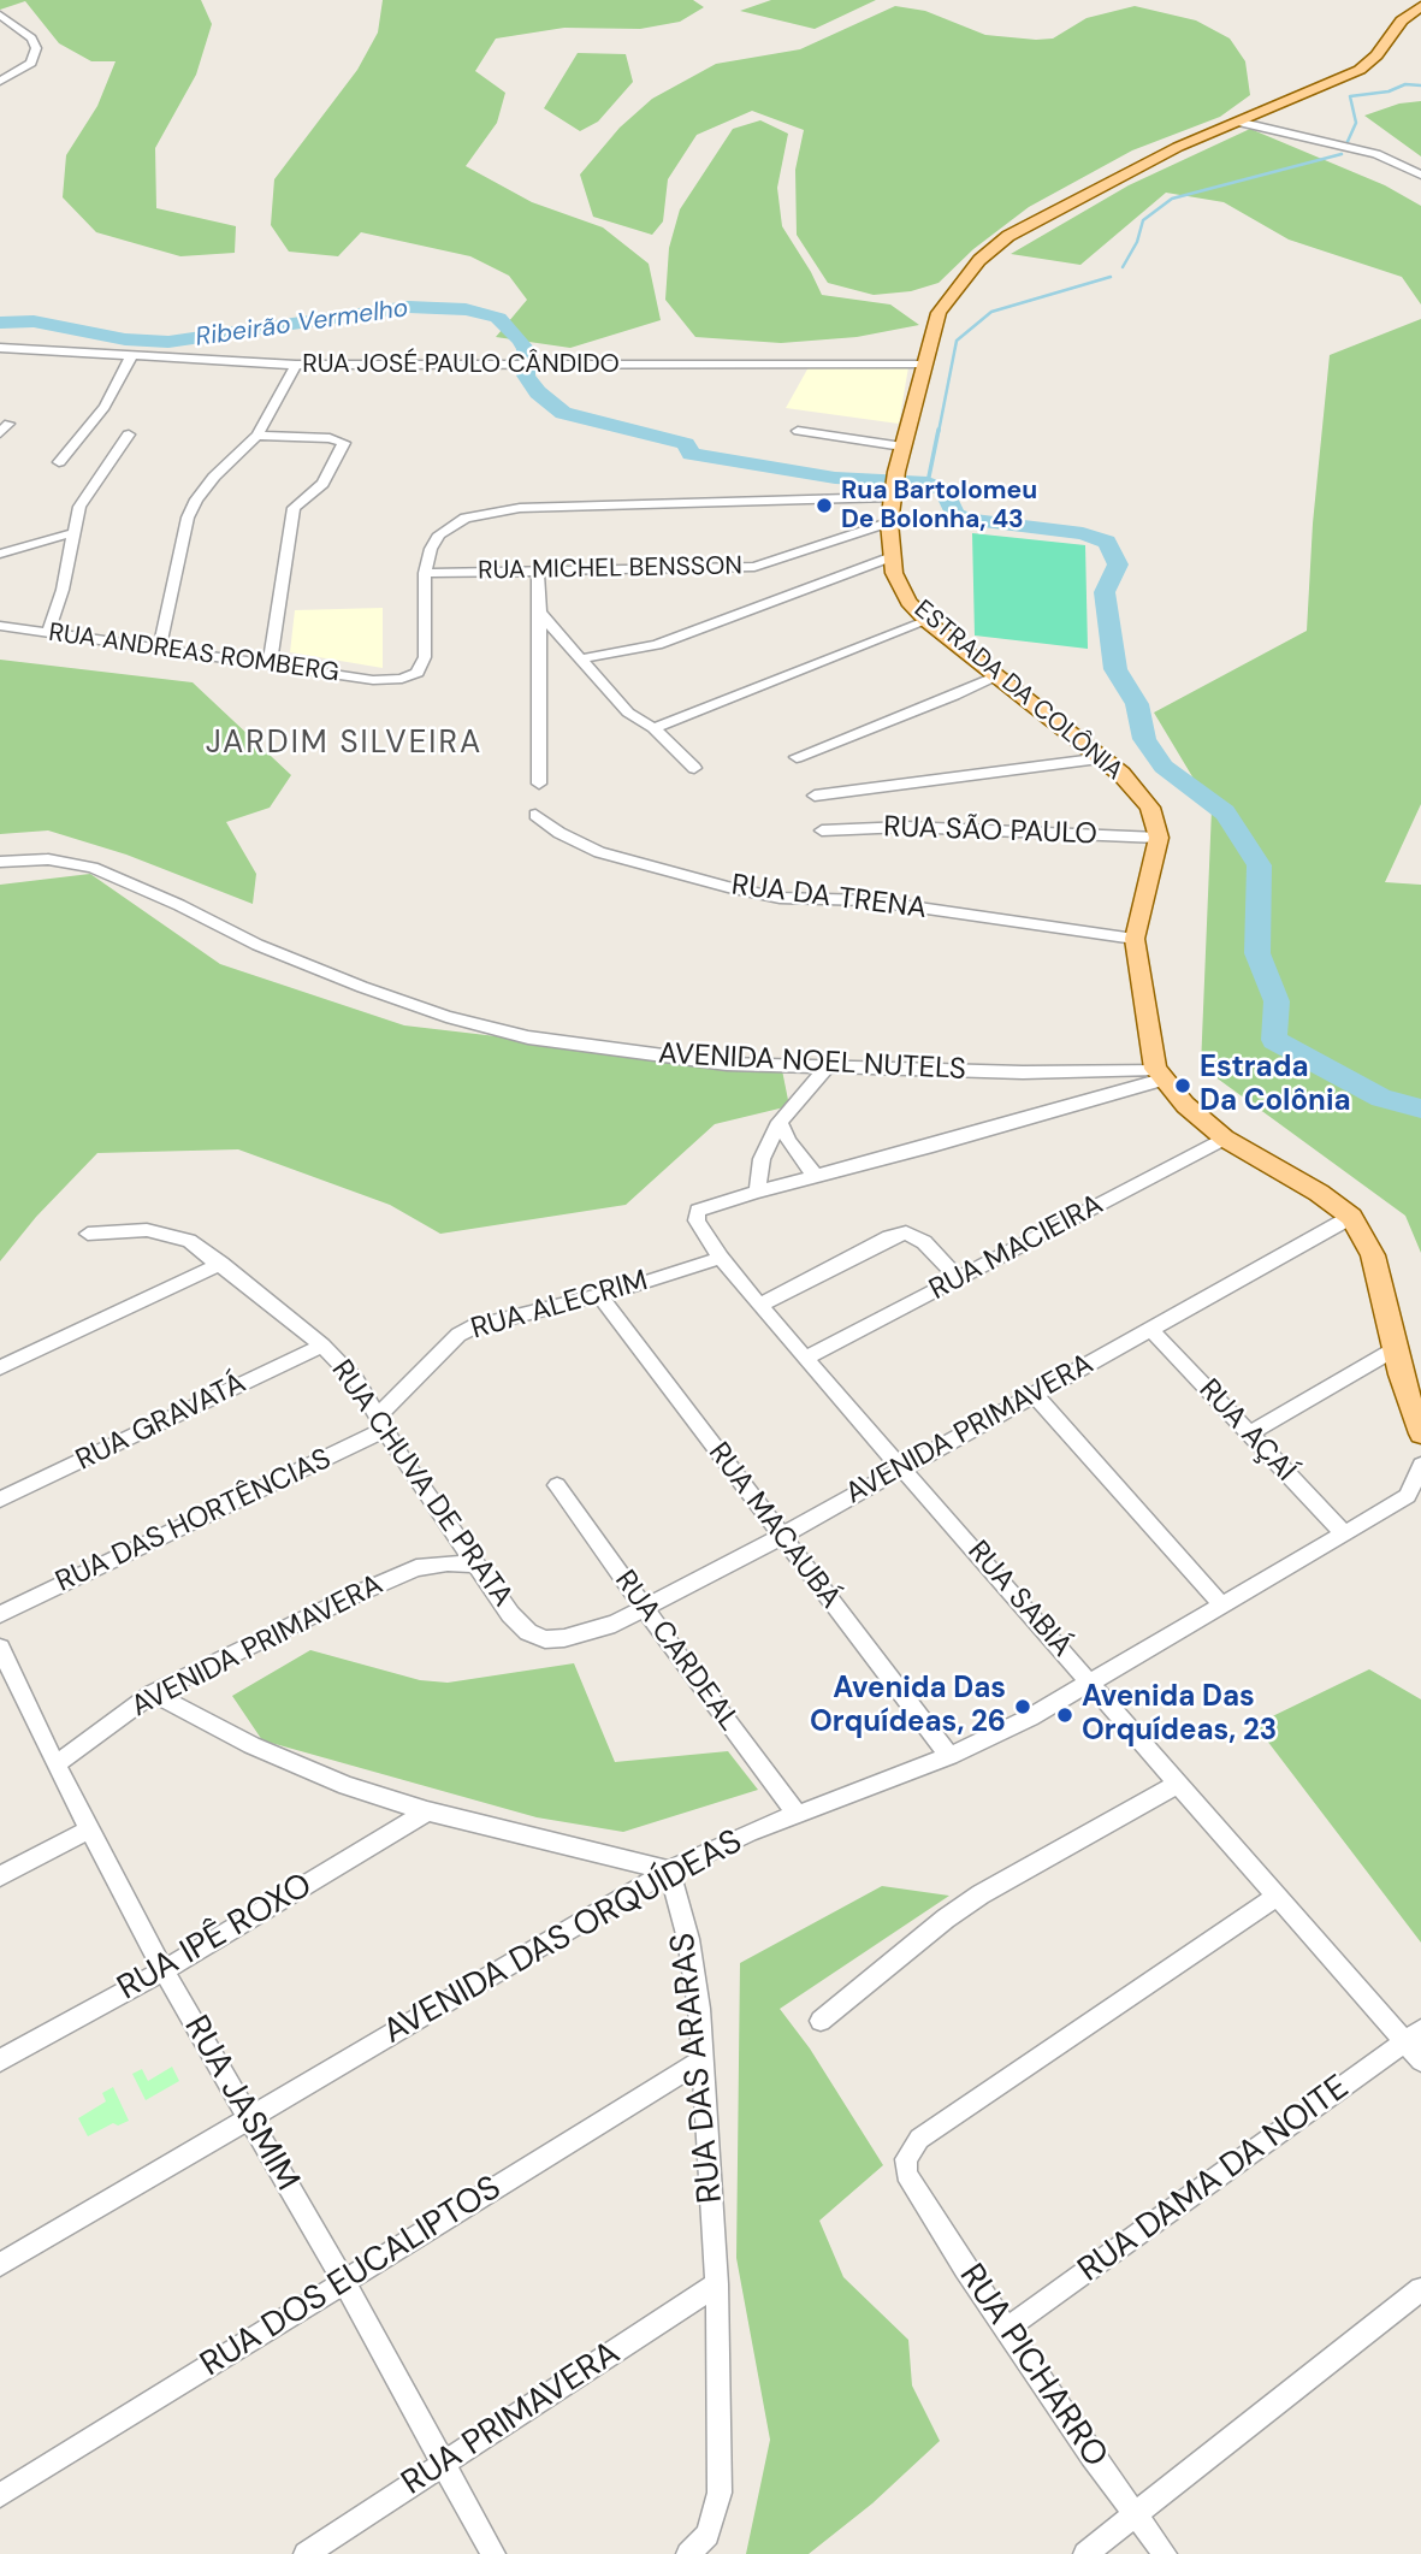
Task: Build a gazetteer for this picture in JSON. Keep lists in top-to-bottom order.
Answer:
{
  "streets": {
    "main road": ["ESTRADA DA COLÔNIA"],
    "street": [
      "RUA JOSÉ PAULO CÂNDIDO",
      "RUA MICHEL BENSSON",
      "RUA ANDREAS ROMBERG",
      "RUA SÃO PAULO",
      "RUA DA TRENA",
      "AVENIDA NOEL NUTELS",
      "RUA MACIEIRA",
      "RUA ALECRIM",
      "RUA GRAVATÁ",
      "AVENIDA PRIMAVERA",
      "RUA AÇAÍ",
      "RUA CHUVA DE PRATA",
      "RUA DAS HORTÊNCIAS",
      "RUA MACAUBÁ",
      "RUA SABIÁ",
      "RUA CARDEAL",
      "RUA IPÊ ROXO",
      "AVENIDA DAS ORQUÍDEAS",
      "RUA DAS ARARAS",
      "RUA JASMIM",
      "RUA DAMA DA NOITE",
      "RUA DOS EUCALIPTOS",
      "RUA PICHARRO",
      "RUA PRIMAVERA"
    ]
  },
  "crossings": [
    ["RUA JOSÉ PAULO CÂNDIDO", "ESTRADA DA COLÔNIA"],
    ["RUA MICHEL BENSSON", "RUA ANDREAS ROMBERG"],
    ["RUA MICHEL BENSSON", "ESTRADA DA COLÔNIA"],
    ["ESTRADA DA COLÔNIA", "RUA SÃO PAULO"],
    ["RUA MACIEIRA", "RUA SABIÁ"],
    ["RUA ALECRIM", "RUA CHUVA DE PRATA"],
    ["RUA ALECRIM", "RUA DAS HORTÊNCIAS"],
    ["RUA ALECRIM", "RUA MACAUBÁ"],
    ["RUA ALECRIM", "RUA SABIÁ"],
    ["RUA GRAVATÁ", "RUA CHUVA DE PRATA"],
    ["AVENIDA PRIMAVERA", "RUA AÇAÍ"],
    ["AVENIDA PRIMAVERA", "RUA CHUVA DE PRATA"],
    ["AVENIDA PRIMAVERA", "RUA MACAUBÁ"],
    ["AVENIDA PRIMAVERA", "RUA SABIÁ"],
    ["AVENIDA PRIMAVERA", "RUA CARDEAL"],
    ["AVENIDA PRIMAVERA", "RUA JASMIM"],
    ["RUA AÇAÍ", "AVENIDA DAS ORQUÍDEAS"],
    ["RUA CHUVA DE PRATA", "RUA DAS HORTÊNCIAS"],
    ["RUA MACAUBÁ", "AVENIDA DAS ORQUÍDEAS"],
    ["RUA SABIÁ", "AVENIDA DAS ORQUÍDEAS"],
    ["RUA SABIÁ", "RUA DAMA DA NOITE"],
    ["RUA SABIÁ", "RUA PICHARRO"],
    ["RUA CARDEAL", "AVENIDA DAS ORQUÍDEAS"],
    ["RUA IPÊ ROXO", "RUA JASMIM"],
    ["AVENIDA DAS ORQUÍDEAS", "RUA DAS ARARAS"],
    ["AVENIDA DAS ORQUÍDEAS", "RUA JASMIM"],
    ["RUA DAS ARARAS", "RUA DOS EUCALIPTOS"],
    ["RUA DAS ARARAS", "RUA PRIMAVERA"],
    ["RUA JASMIM", "RUA DOS EUCALIPTOS"],
    ["RUA JASMIM", "RUA PRIMAVERA"],
    ["RUA DAMA DA NOITE", "RUA PICHARRO"]
  ],
  "districts": ["JARDIM SILVEIRA"],
  "water": ["Ribeirão Vermelho"],
  "places": [
    "Rua Bartolomeu De Bolonha, 43",
    "Estrada Da Colônia",
    "Avenida Das Orquídeas, 26",
    "Avenida Das Orquídeas, 23"
  ]
}
